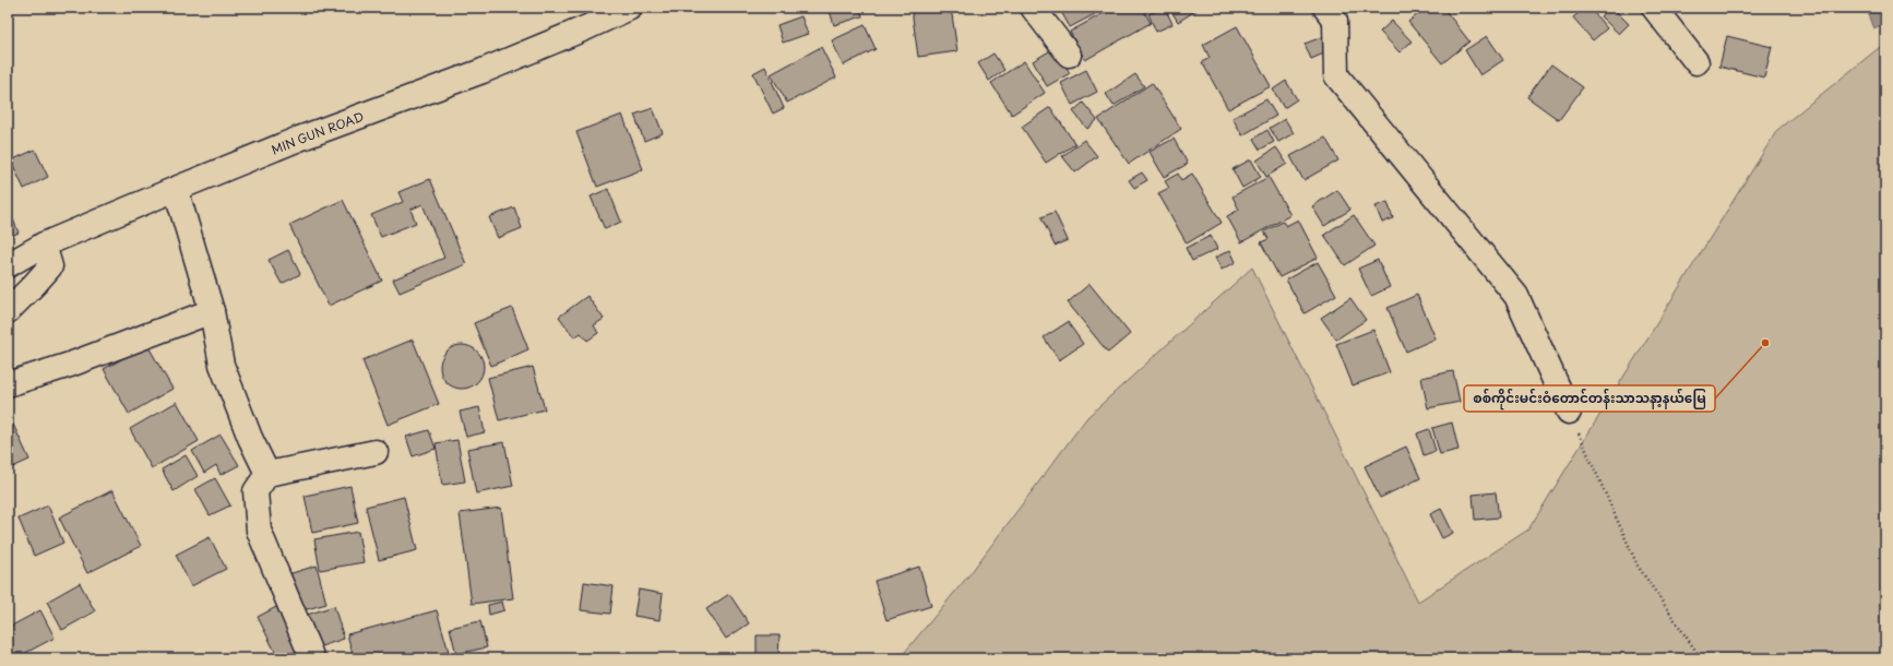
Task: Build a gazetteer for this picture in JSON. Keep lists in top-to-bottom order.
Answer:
{
  "streets": {
    "street": ["MIN GUN ROAD"]
  },
  "places": ["စစ်ကိုင်းမင်းဝံတောင်တန်းသာသနာ့နယ်မြေ"]
}
